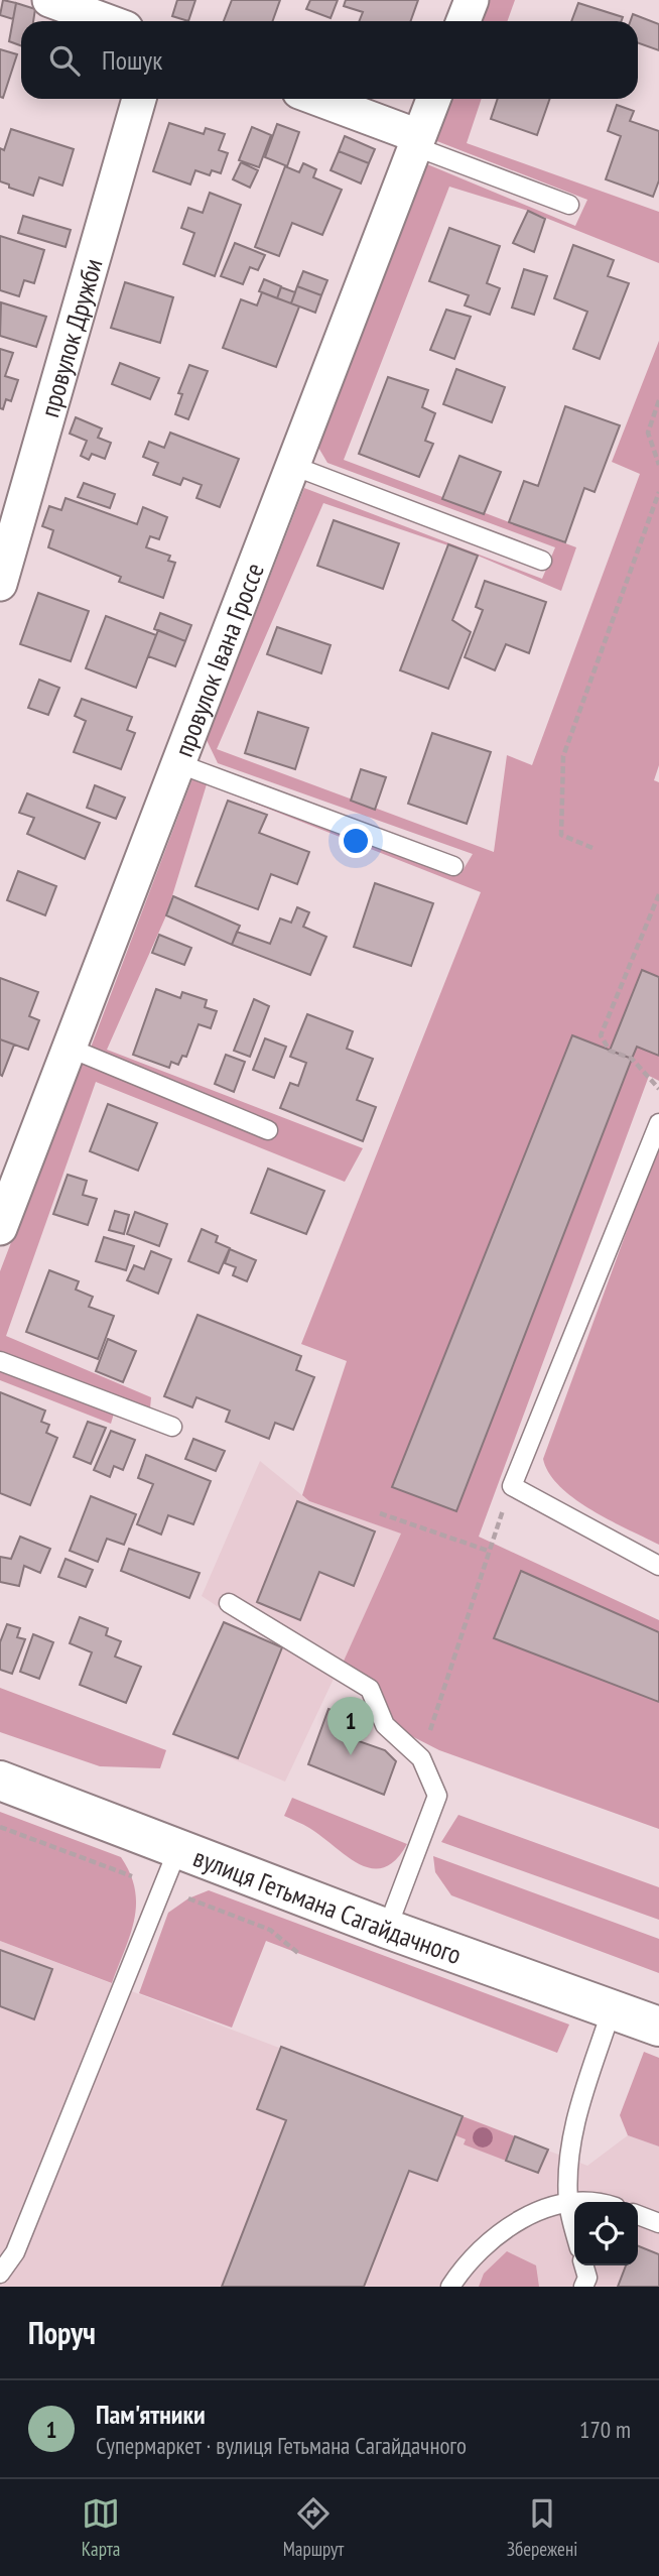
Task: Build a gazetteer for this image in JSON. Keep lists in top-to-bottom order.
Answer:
{
  "streets": {
    "main road": ["вулиця Гетьмана Сагайдачного"],
    "street": ["провулок Дружби", "провулок Івана Гроссе"]
  },
  "page": {
    "search": "Пошук",
    "pins": "1",
    "heading": "Поруч",
    "list": [
      {
        "mark": "1",
        "name": "Пам'ятники",
        "note": "Супермаркет · вулиця Гетьмана Сагайдачного",
        "value": "170 m"
      }
    ],
    "nav": ["Карта", "Маршрут", "Збережені"]
  }
}
